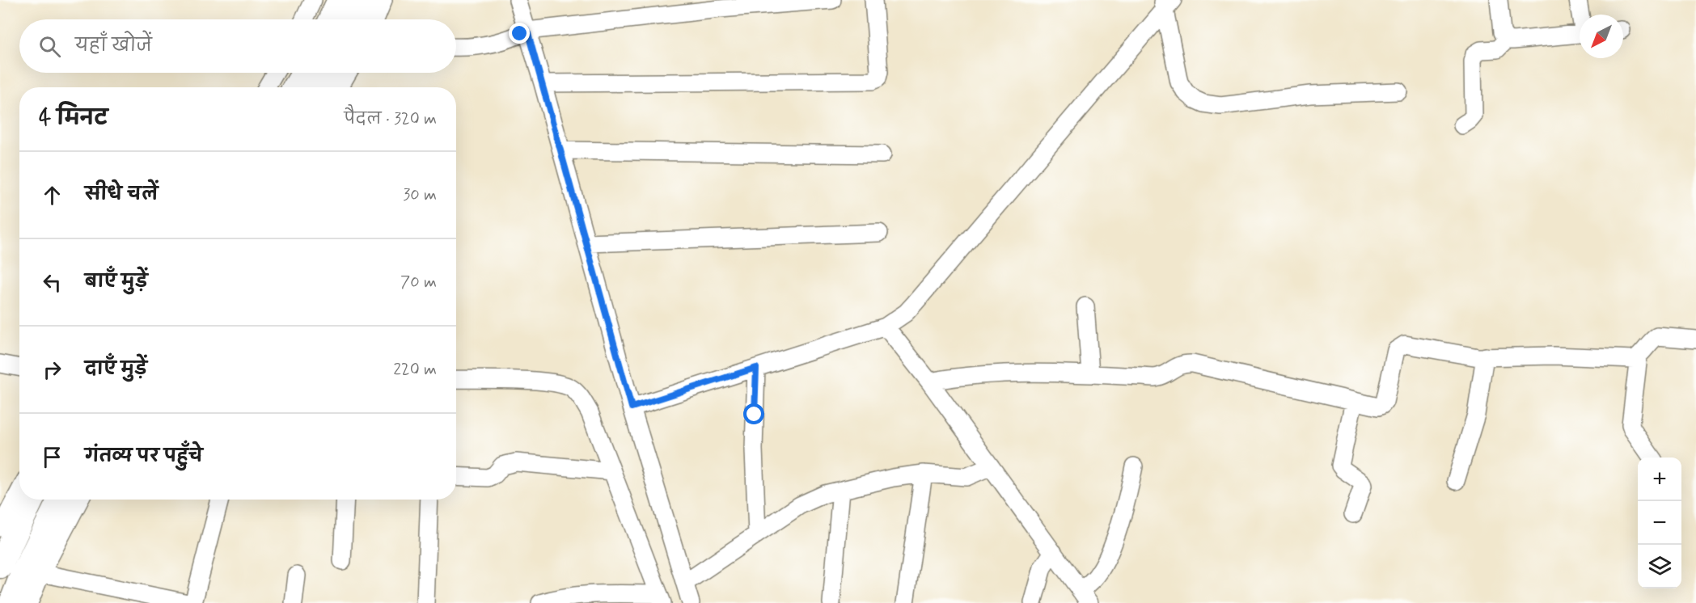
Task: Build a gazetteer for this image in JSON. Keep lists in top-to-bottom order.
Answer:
{
  "north": "bottom left",
  "page": {
    "search": "यहाँ खोजें",
    "heading": ["4 मिनट", "पैदल · 320 m"],
    "list": [
      ["सीधे चलें", "30 m"],
      ["बाएँ मुड़ें", "70 m"],
      ["दाएँ मुड़ें", "220 m"],
      "गंतव्य पर पहुँचे"
    ],
    "map_buttons": ["+", "−"]
  }
}
